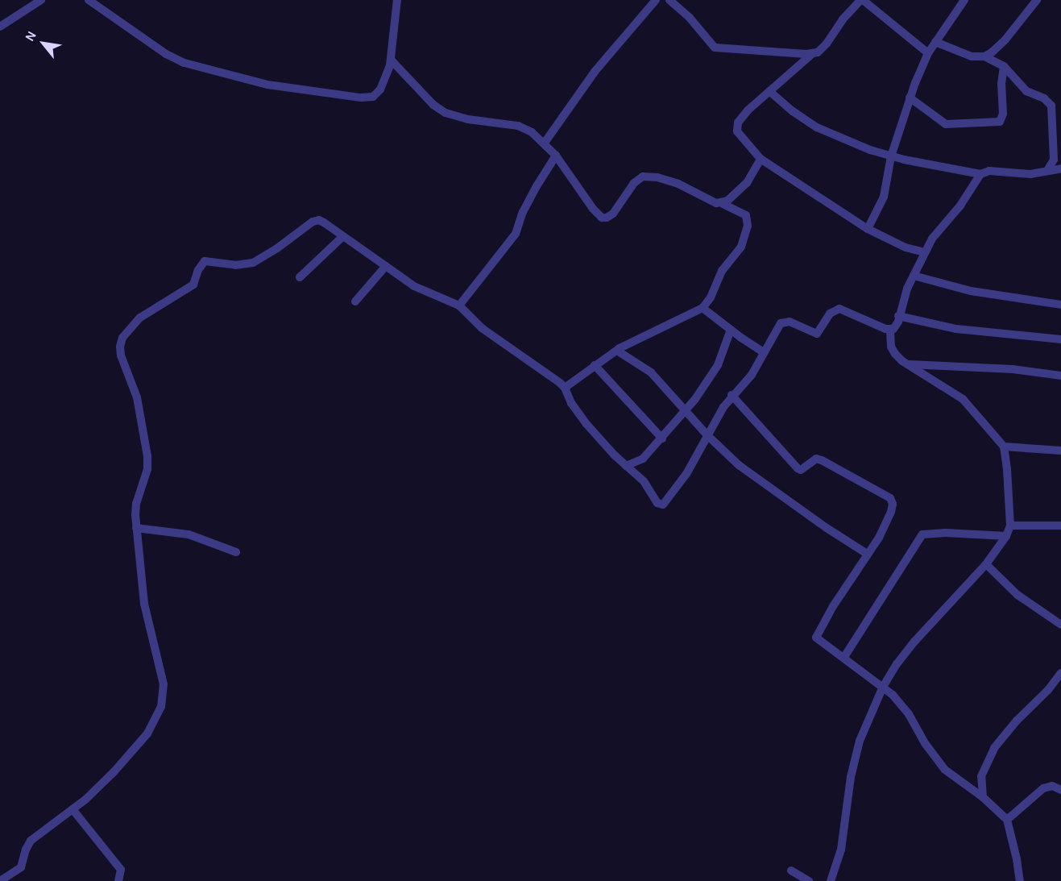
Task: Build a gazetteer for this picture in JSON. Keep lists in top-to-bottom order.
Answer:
{
  "north": "top left"
}
